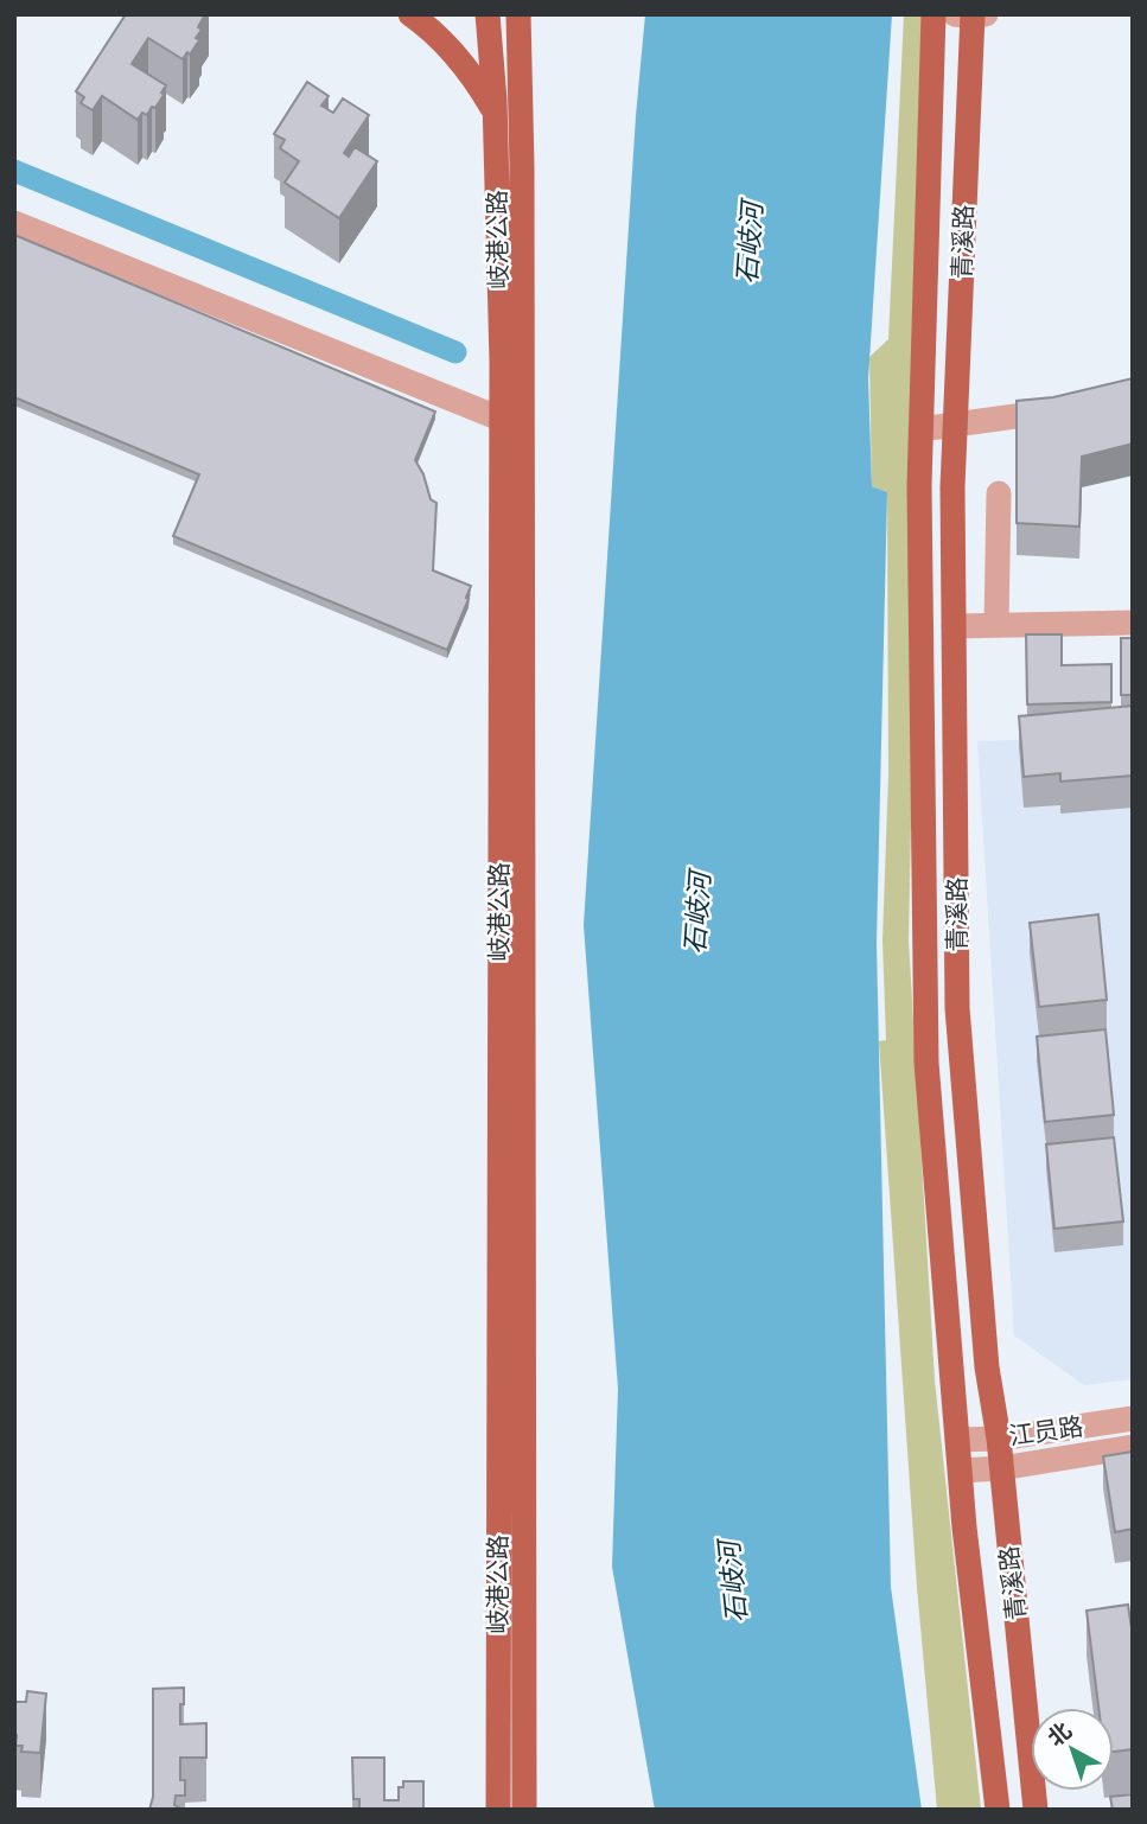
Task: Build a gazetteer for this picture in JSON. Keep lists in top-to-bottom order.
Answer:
{
  "streets": {
    "main road": ["岐港公路", "青溪路"],
    "street": ["江员路"]
  },
  "crossings": [
    ["青溪路", "江员路"]
  ],
  "water": ["石岐河"],
  "north": "top left"
}
